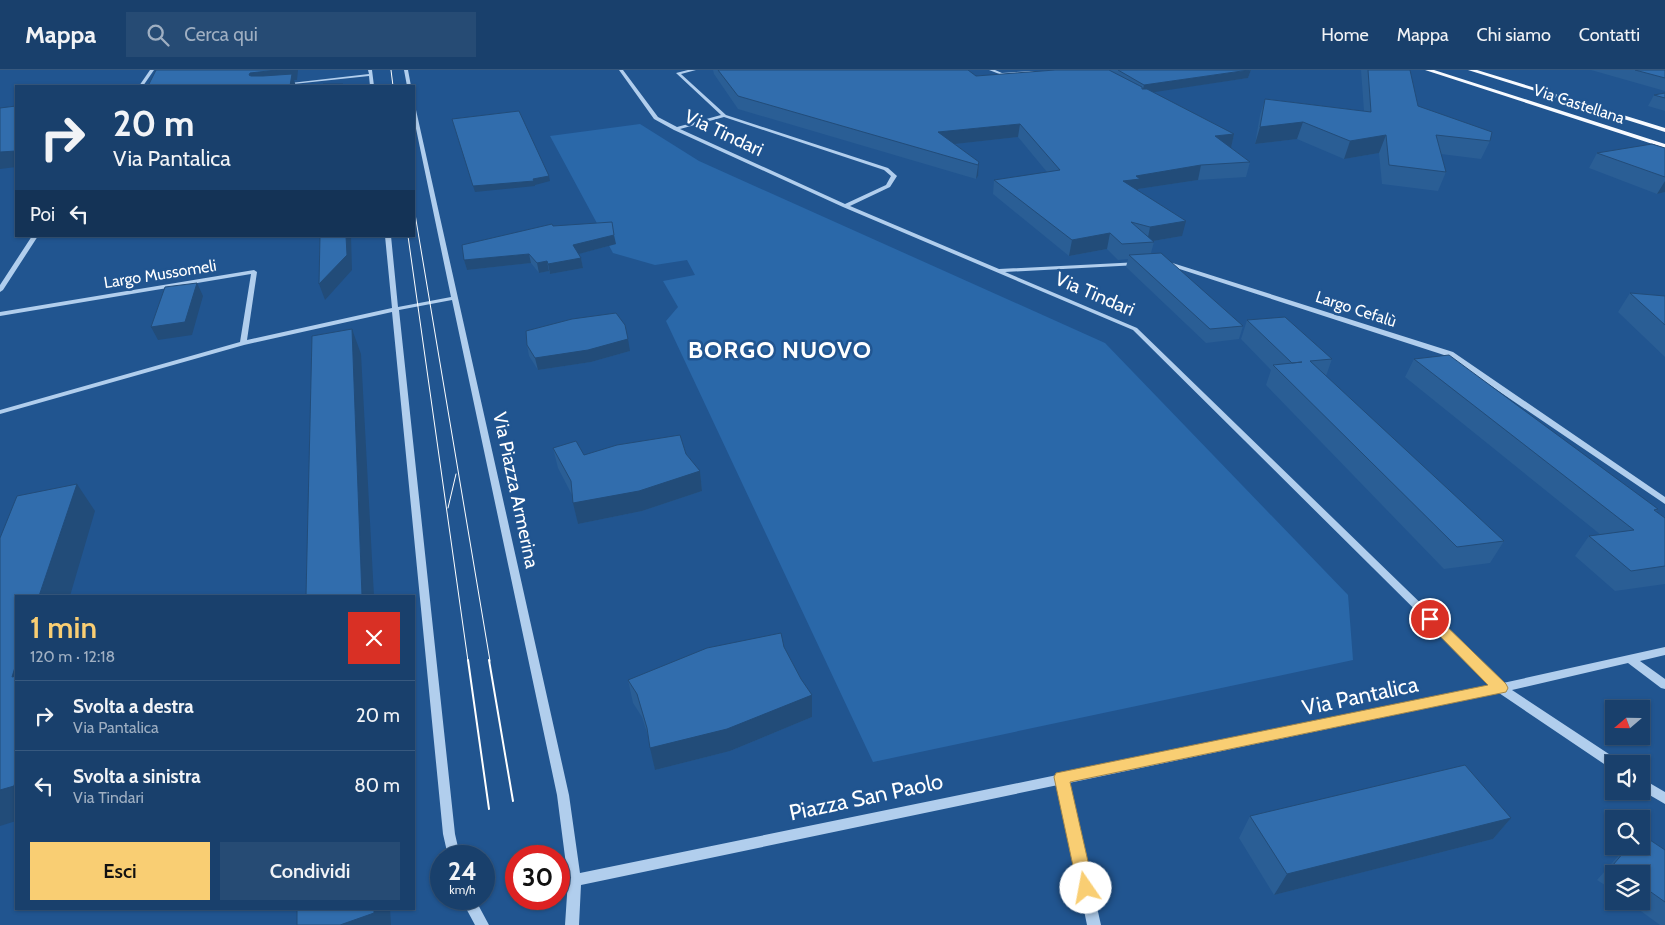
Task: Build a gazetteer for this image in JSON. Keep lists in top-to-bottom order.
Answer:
{
  "streets": {
    "main road": ["Via Castellana"],
    "street": [
      "Via Tindari",
      "Largo Mussomeli",
      "Largo Cefalù",
      "Via Piazza Armerina",
      "Via Pantalica",
      "Piazza San Paolo"
    ]
  },
  "crossings": [
    ["Via Tindari", "Via Pantalica"],
    ["Via Piazza Armerina", "Piazza San Paolo"],
    ["Via Pantalica", "Piazza San Paolo"]
  ],
  "districts": ["BORGO NUOVO"],
  "north": "left",
  "page": {
    "header": "Mappa",
    "search": "Cerca qui",
    "nav": [
      "Home",
      "Mappa",
      "Chi siamo",
      "Contatti"
    ],
    "turn": ["20 m", "Via Pantalica"],
    "then": "Poi",
    "heading": ["1 min", "120 m · 12:18"],
    "list": [
      {
        "name": "Svolta a destra",
        "note": "Via Pantalica",
        "value": "20 m"
      },
      {
        "name": "Svolta a sinistra",
        "note": "Via Tindari",
        "value": "80 m"
      }
    ],
    "buttons": ["Esci", "Condividi"],
    "speed": "24 km/h",
    "limit": "30"
  }
}
